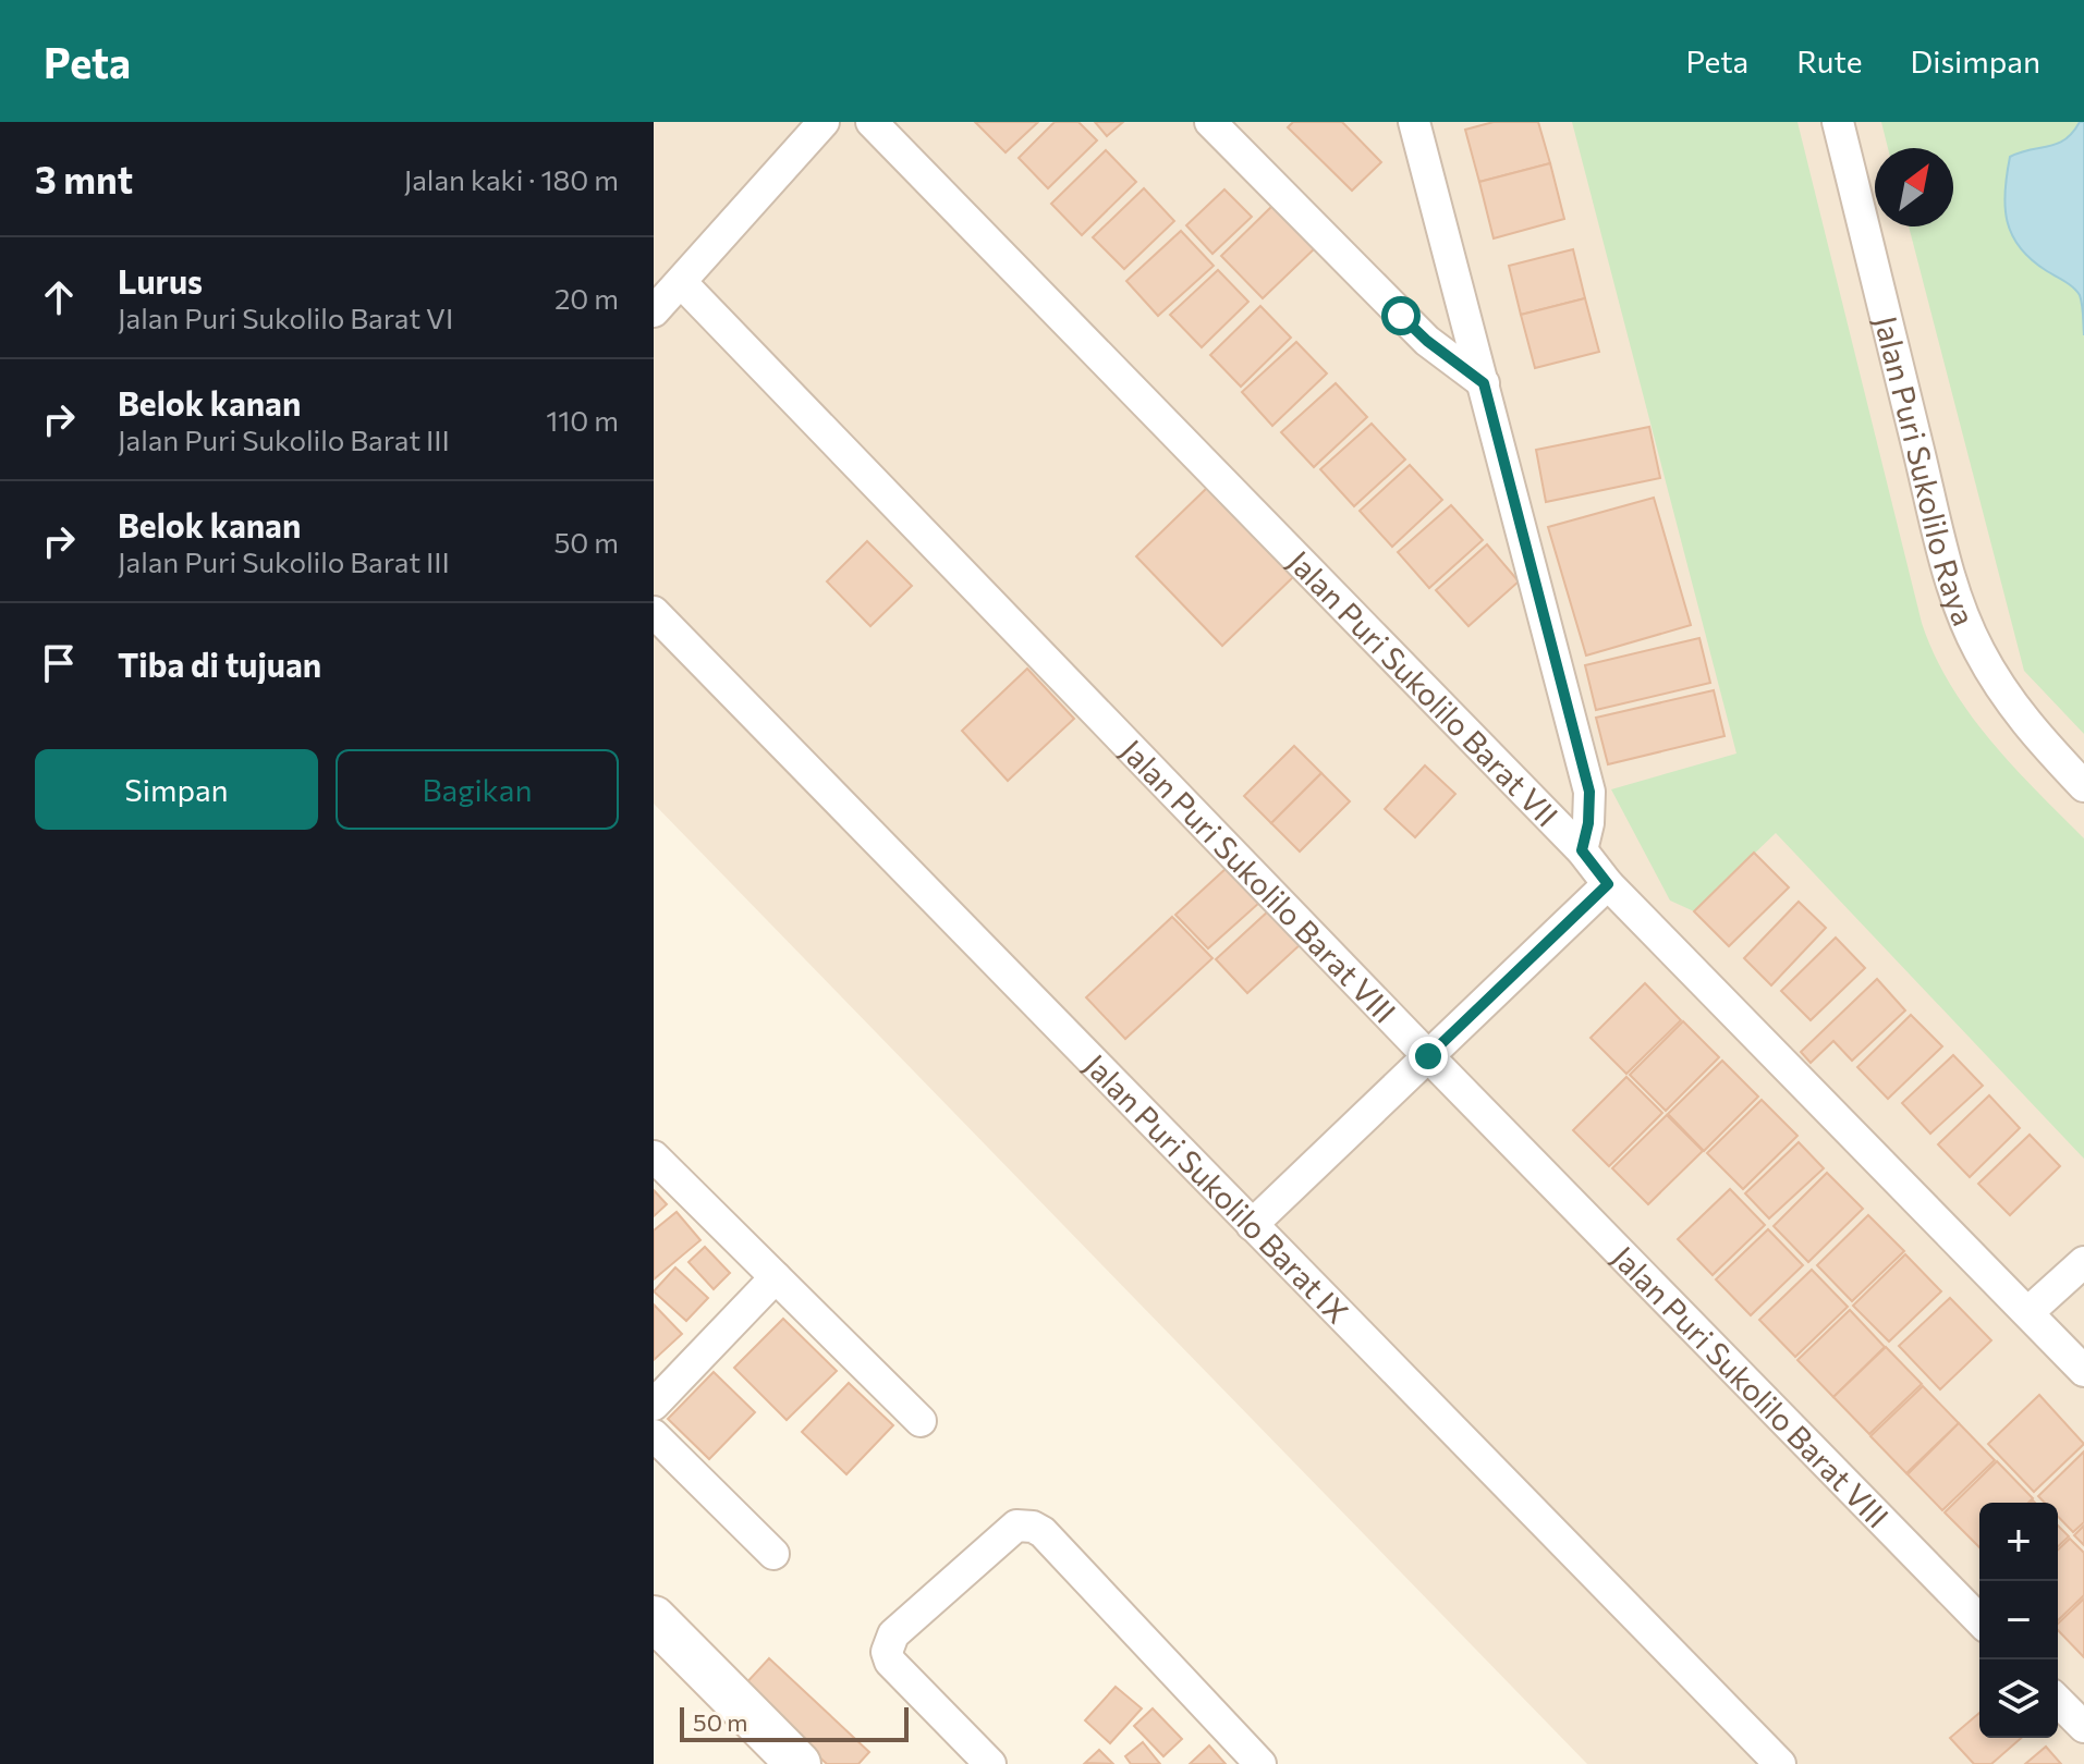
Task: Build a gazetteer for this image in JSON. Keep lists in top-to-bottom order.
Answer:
{
  "streets": {
    "street": [
      "Jalan Puri Sukolilo Raya",
      "Jalan Puri Sukolilo Barat VII",
      "Jalan Puri Sukolilo Barat VIII",
      "Jalan Puri Sukolilo Barat IX"
    ]
  },
  "scale_bar": "50 m",
  "north": "top right",
  "page": {
    "header": "Peta",
    "nav": ["Peta", "Rute", "Disimpan"],
    "heading": ["3 mnt", "Jalan kaki · 180 m"],
    "list": [
      ["Lurus", "Jalan Puri Sukolilo Barat VI", "20 m"],
      ["Belok kanan", "Jalan Puri Sukolilo Barat III", "110 m"],
      ["Belok kanan", "Jalan Puri Sukolilo Barat III", "50 m"],
      "Tiba di tujuan"
    ],
    "buttons": ["Simpan", "Bagikan"],
    "map_buttons": ["+", "−"],
    "scale": "50 m"
  }
}
